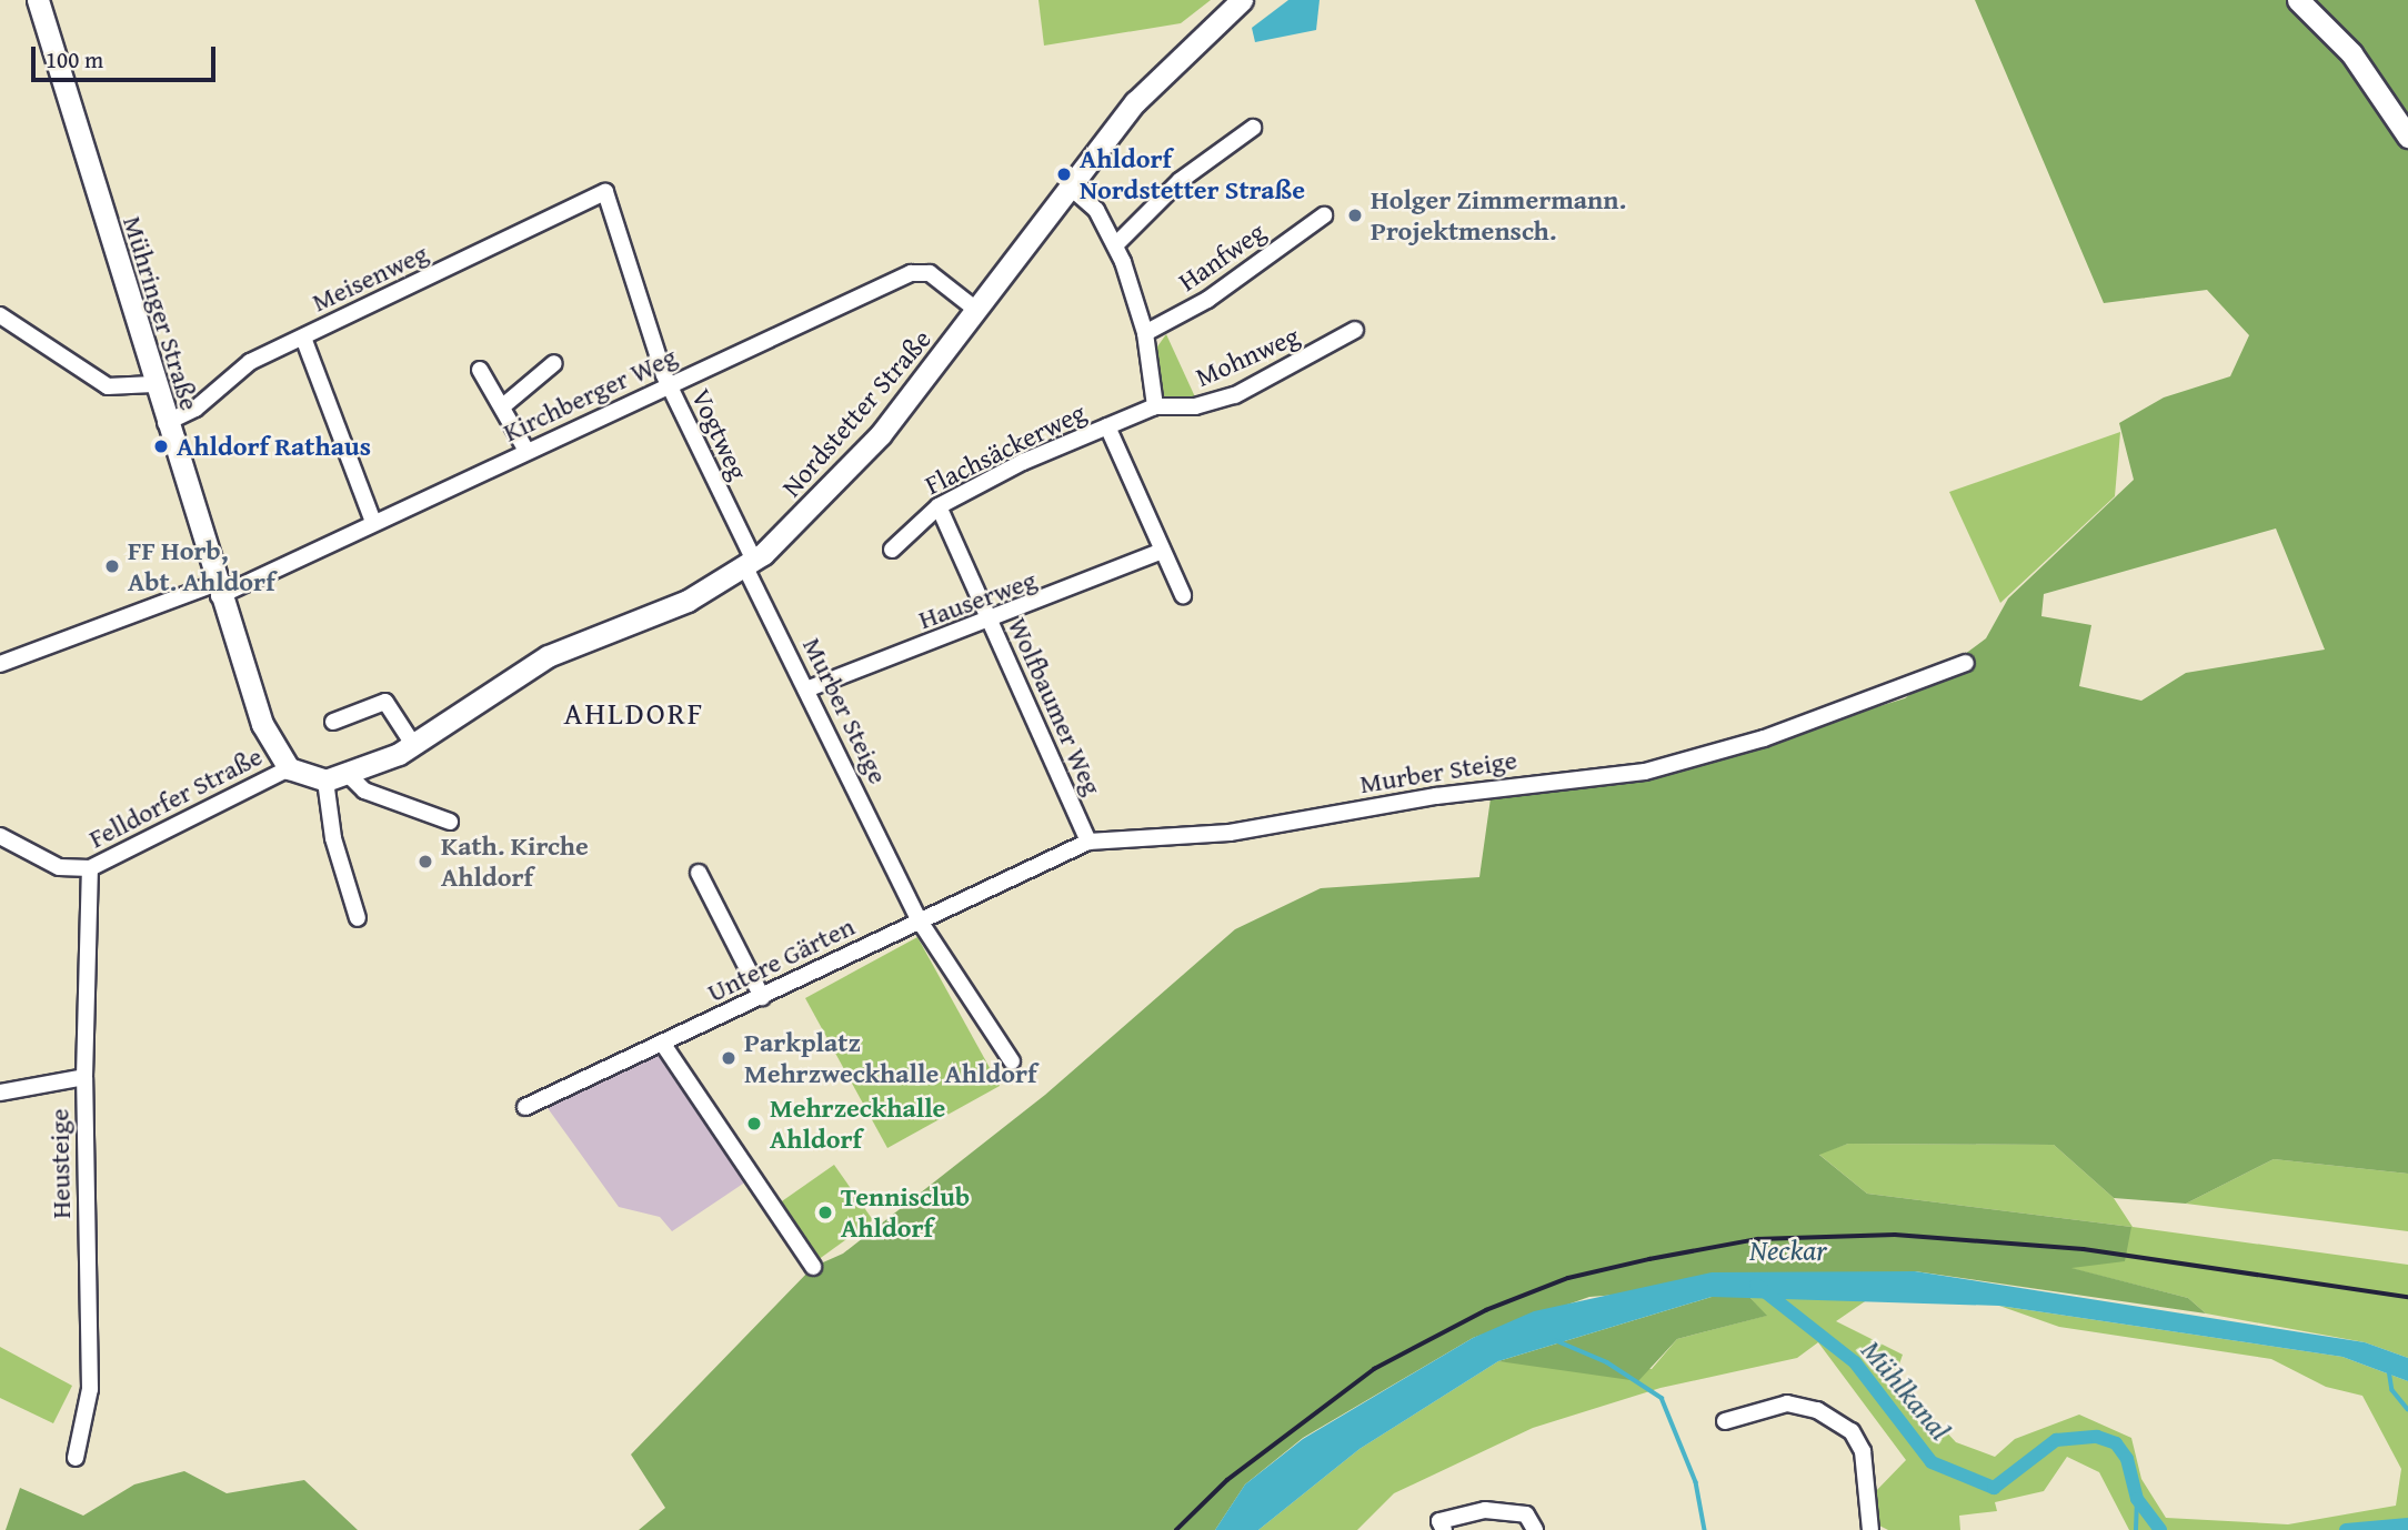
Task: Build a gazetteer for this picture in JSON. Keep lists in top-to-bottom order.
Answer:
{
  "streets": {
    "street": [
      "Hanfweg",
      "Meisenweg",
      "Mühringer Straße",
      "Mohnweg",
      "Kirchberger Weg",
      "Nordstetter Straße",
      "Vogtweg",
      "Flachsäckerweg",
      "Hauserweg",
      "Wolfbaumer Weg",
      "Murber Steige",
      "Felldorfer Straße",
      "Untere Gärten",
      "Heusteige"
    ]
  },
  "crossings": [
    ["Meisenweg", "Mühringer Straße"],
    ["Meisenweg", "Vogtweg"],
    ["Mühringer Straße", "Kirchberger Weg"],
    ["Mühringer Straße", "Felldorfer Straße"],
    ["Mohnweg", "Flachsäckerweg"],
    ["Kirchberger Weg", "Nordstetter Straße"],
    ["Kirchberger Weg", "Vogtweg"],
    ["Nordstetter Straße", "Vogtweg"],
    ["Nordstetter Straße", "Murber Steige"],
    ["Vogtweg", "Murber Steige"],
    ["Flachsäckerweg", "Wolfbaumer Weg"],
    ["Hauserweg", "Wolfbaumer Weg"],
    ["Hauserweg", "Murber Steige"],
    ["Wolfbaumer Weg", "Murber Steige"],
    ["Murber Steige", "Untere Gärten"],
    ["Felldorfer Straße", "Heusteige"]
  ],
  "districts": ["AHLDORF"],
  "water": ["Neckar", "Mühlkanal"],
  "places": [
    "Ahldorf Nordstetter Straße",
    "Holger Zimmermann. Projektmensch.",
    "Ahldorf Rathaus",
    "FF Horb, Abt. Ahldorf",
    "Kath. Kirche Ahldorf",
    "Parkplatz Mehrzweckhalle Ahldorf",
    "Mehrzeckhalle Ahldorf",
    "Tennisclub Ahldorf"
  ],
  "scale_bar": "100 m"
}
